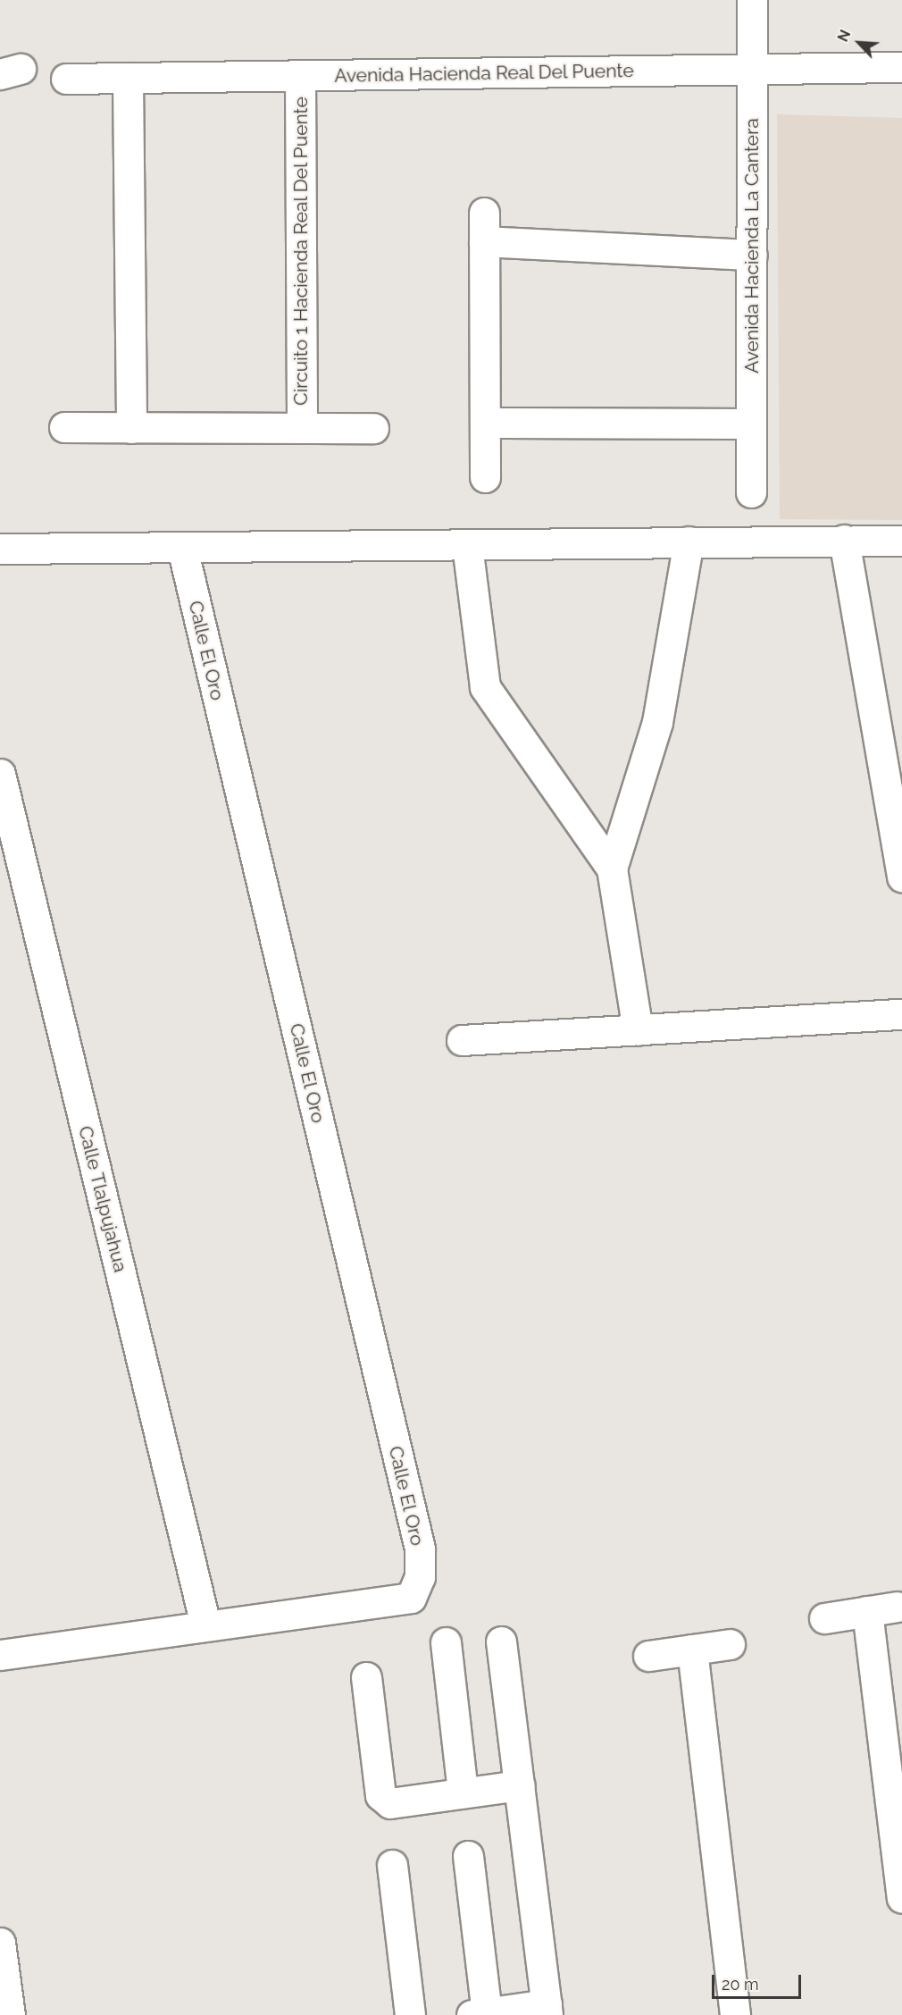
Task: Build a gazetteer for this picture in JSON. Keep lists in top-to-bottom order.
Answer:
{
  "streets": {
    "street": [
      "Avenida Hacienda Real Del Puente",
      "Avenida Hacienda La Cantera",
      "Circuito 1 Hacienda Real Del Puente",
      "Calle El Oro",
      "Calle Tlalpujahua"
    ]
  },
  "crossings": [
    ["Avenida Hacienda Real Del Puente", "Avenida Hacienda La Cantera"],
    ["Avenida Hacienda Real Del Puente", "Circuito 1 Hacienda Real Del Puente"],
    ["Calle El Oro", "Calle Tlalpujahua"]
  ],
  "scale_bar": "20 m",
  "north": "top left"
}
